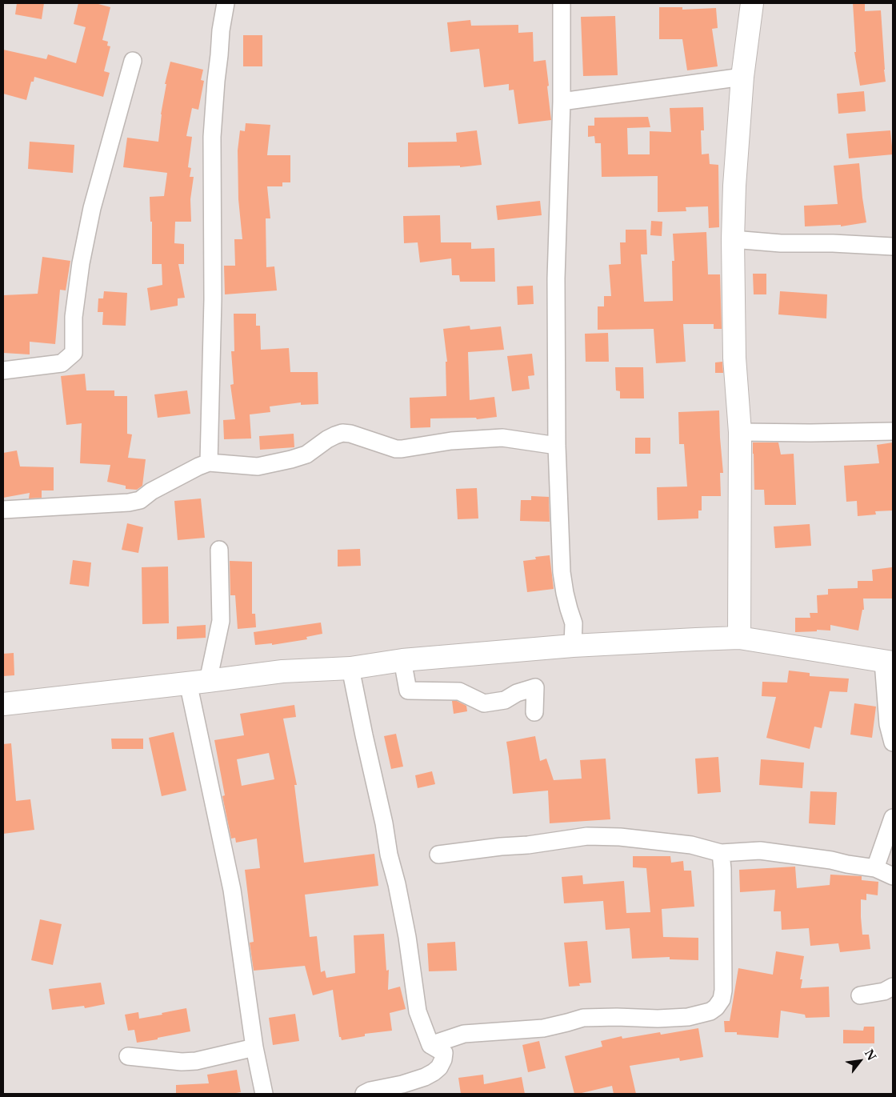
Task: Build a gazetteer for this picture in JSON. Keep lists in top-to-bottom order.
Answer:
{
  "north": "top right"
}
